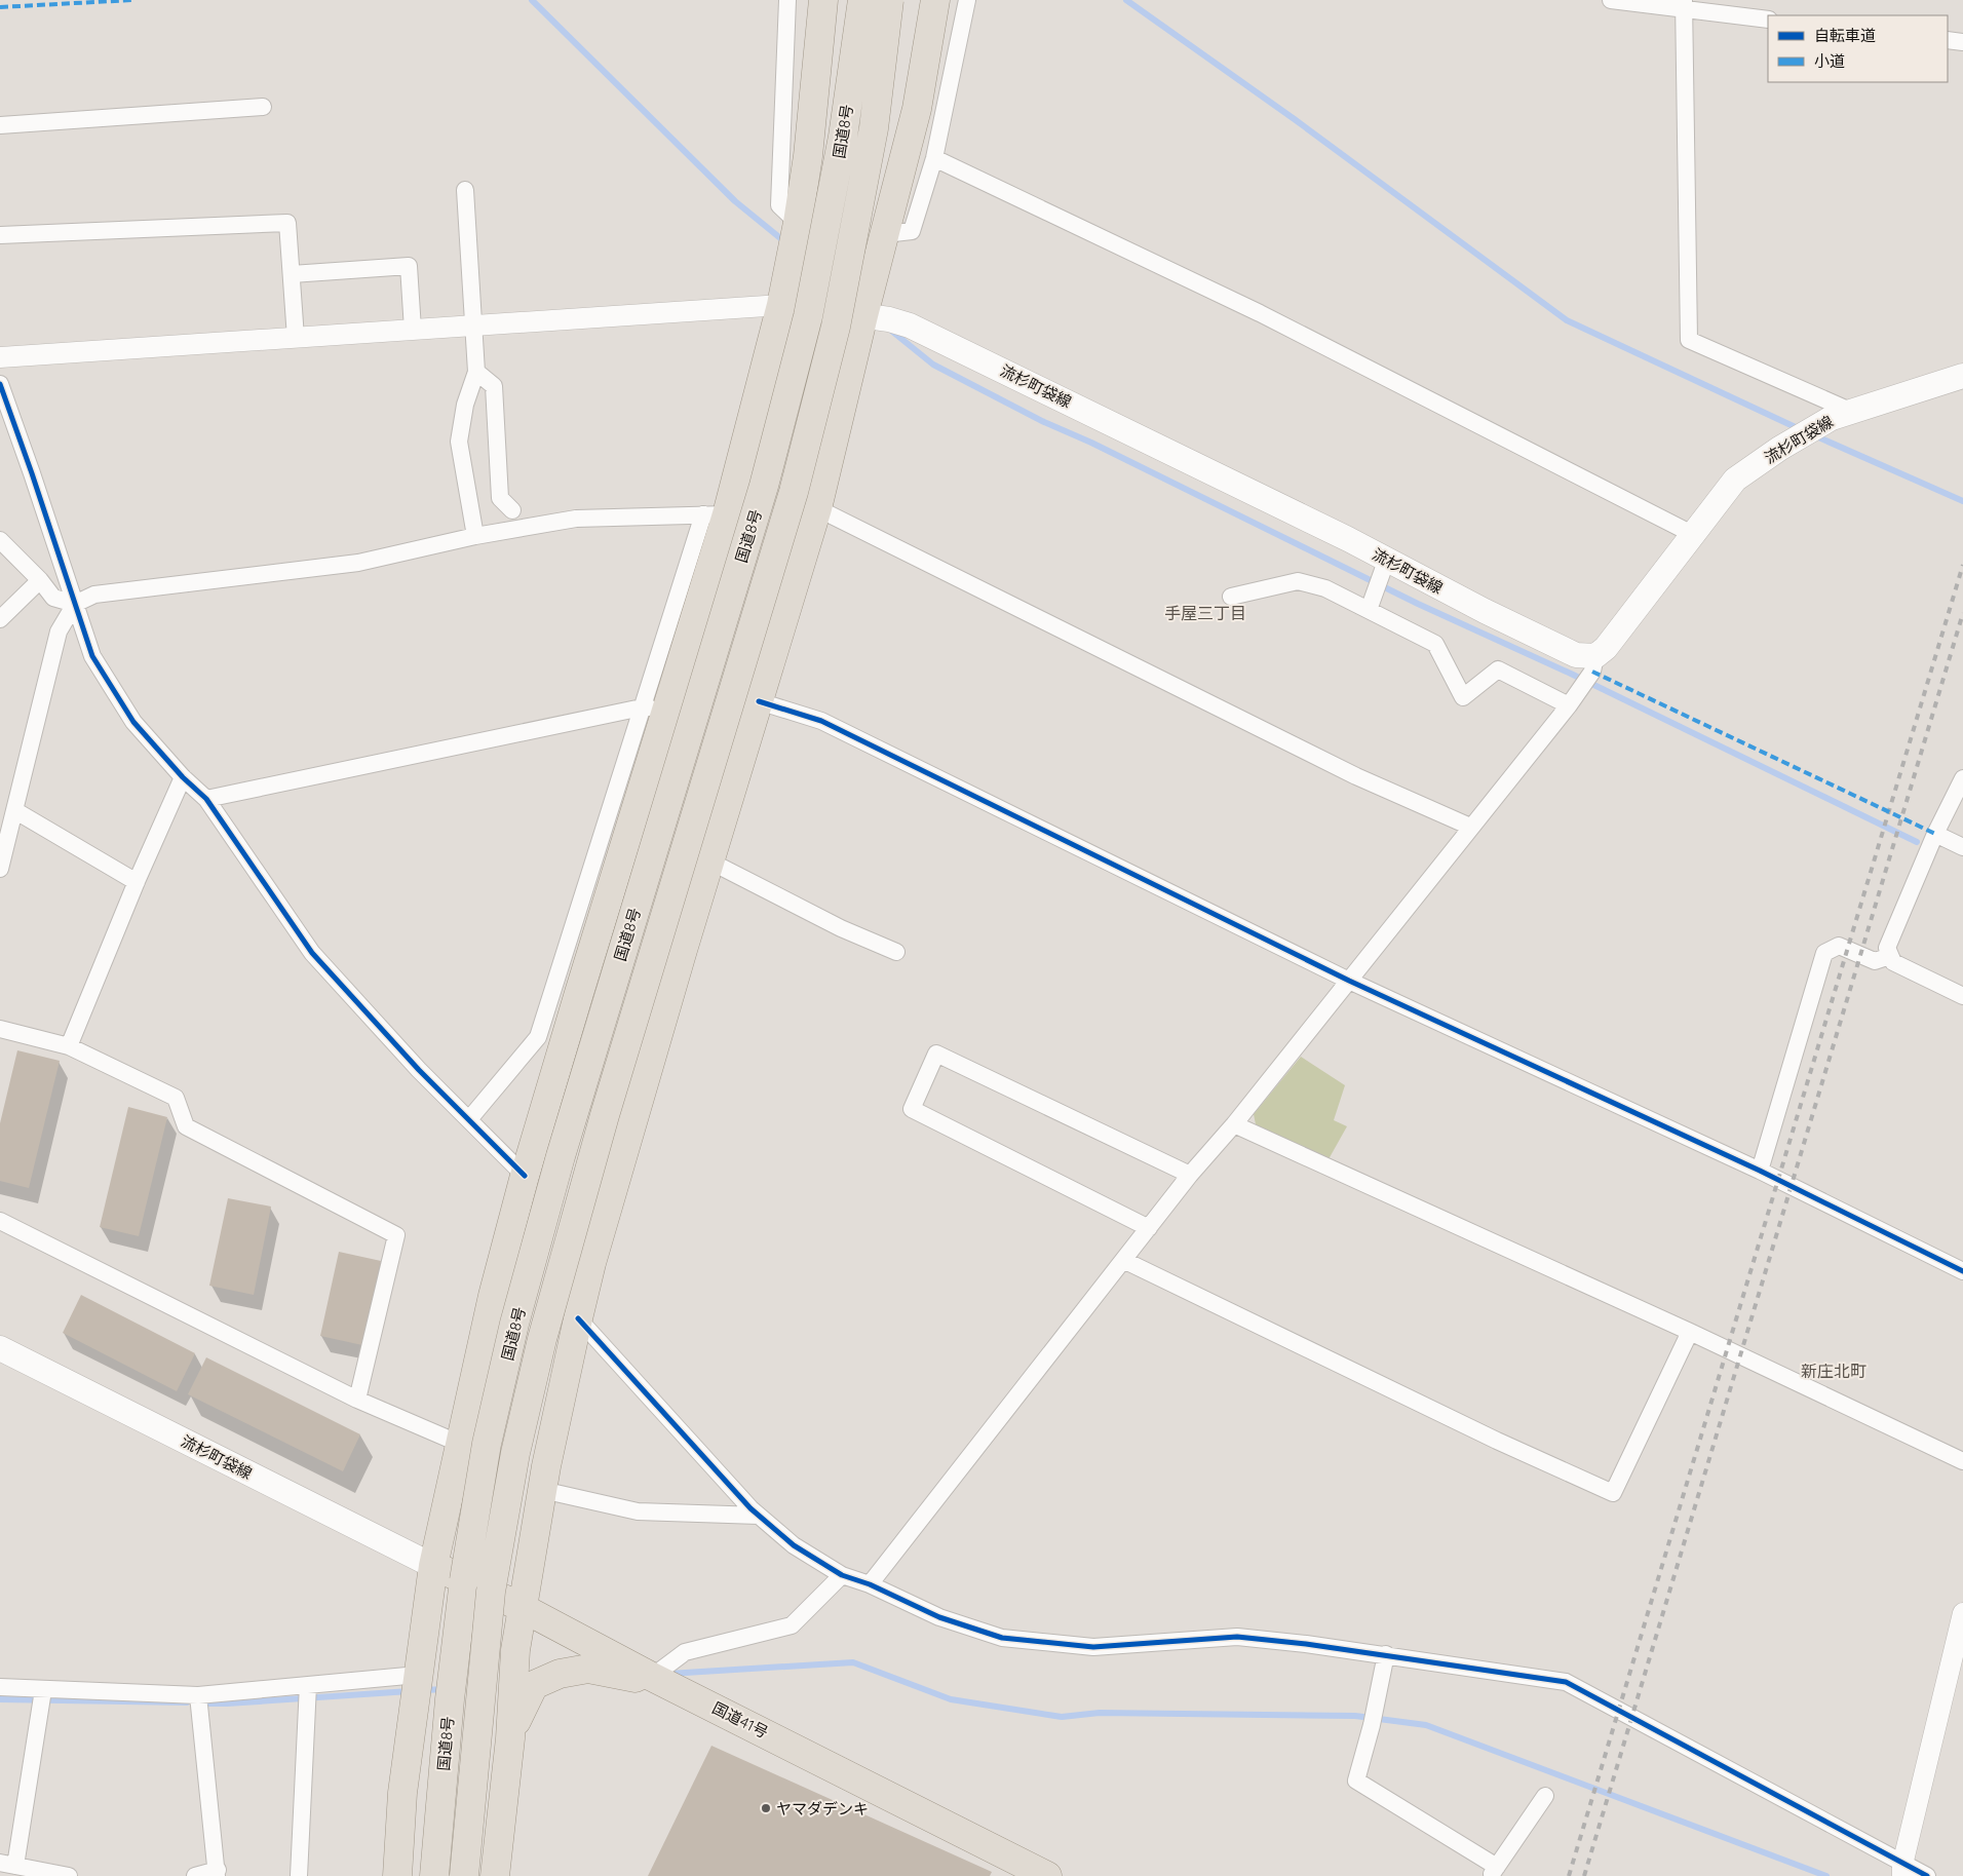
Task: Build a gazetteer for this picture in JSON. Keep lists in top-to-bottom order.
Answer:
{
  "streets": {
    "highway": ["国道8号", "国道41号"],
    "main road": ["流杉町袋線"]
  },
  "crossings": [
    ["流杉町袋線", "国道41号"]
  ],
  "districts": ["手屋三丁目", "新庄北町"],
  "places": ["ヤマダデンキ"],
  "legend": ["自転車道", "小道"]
}
